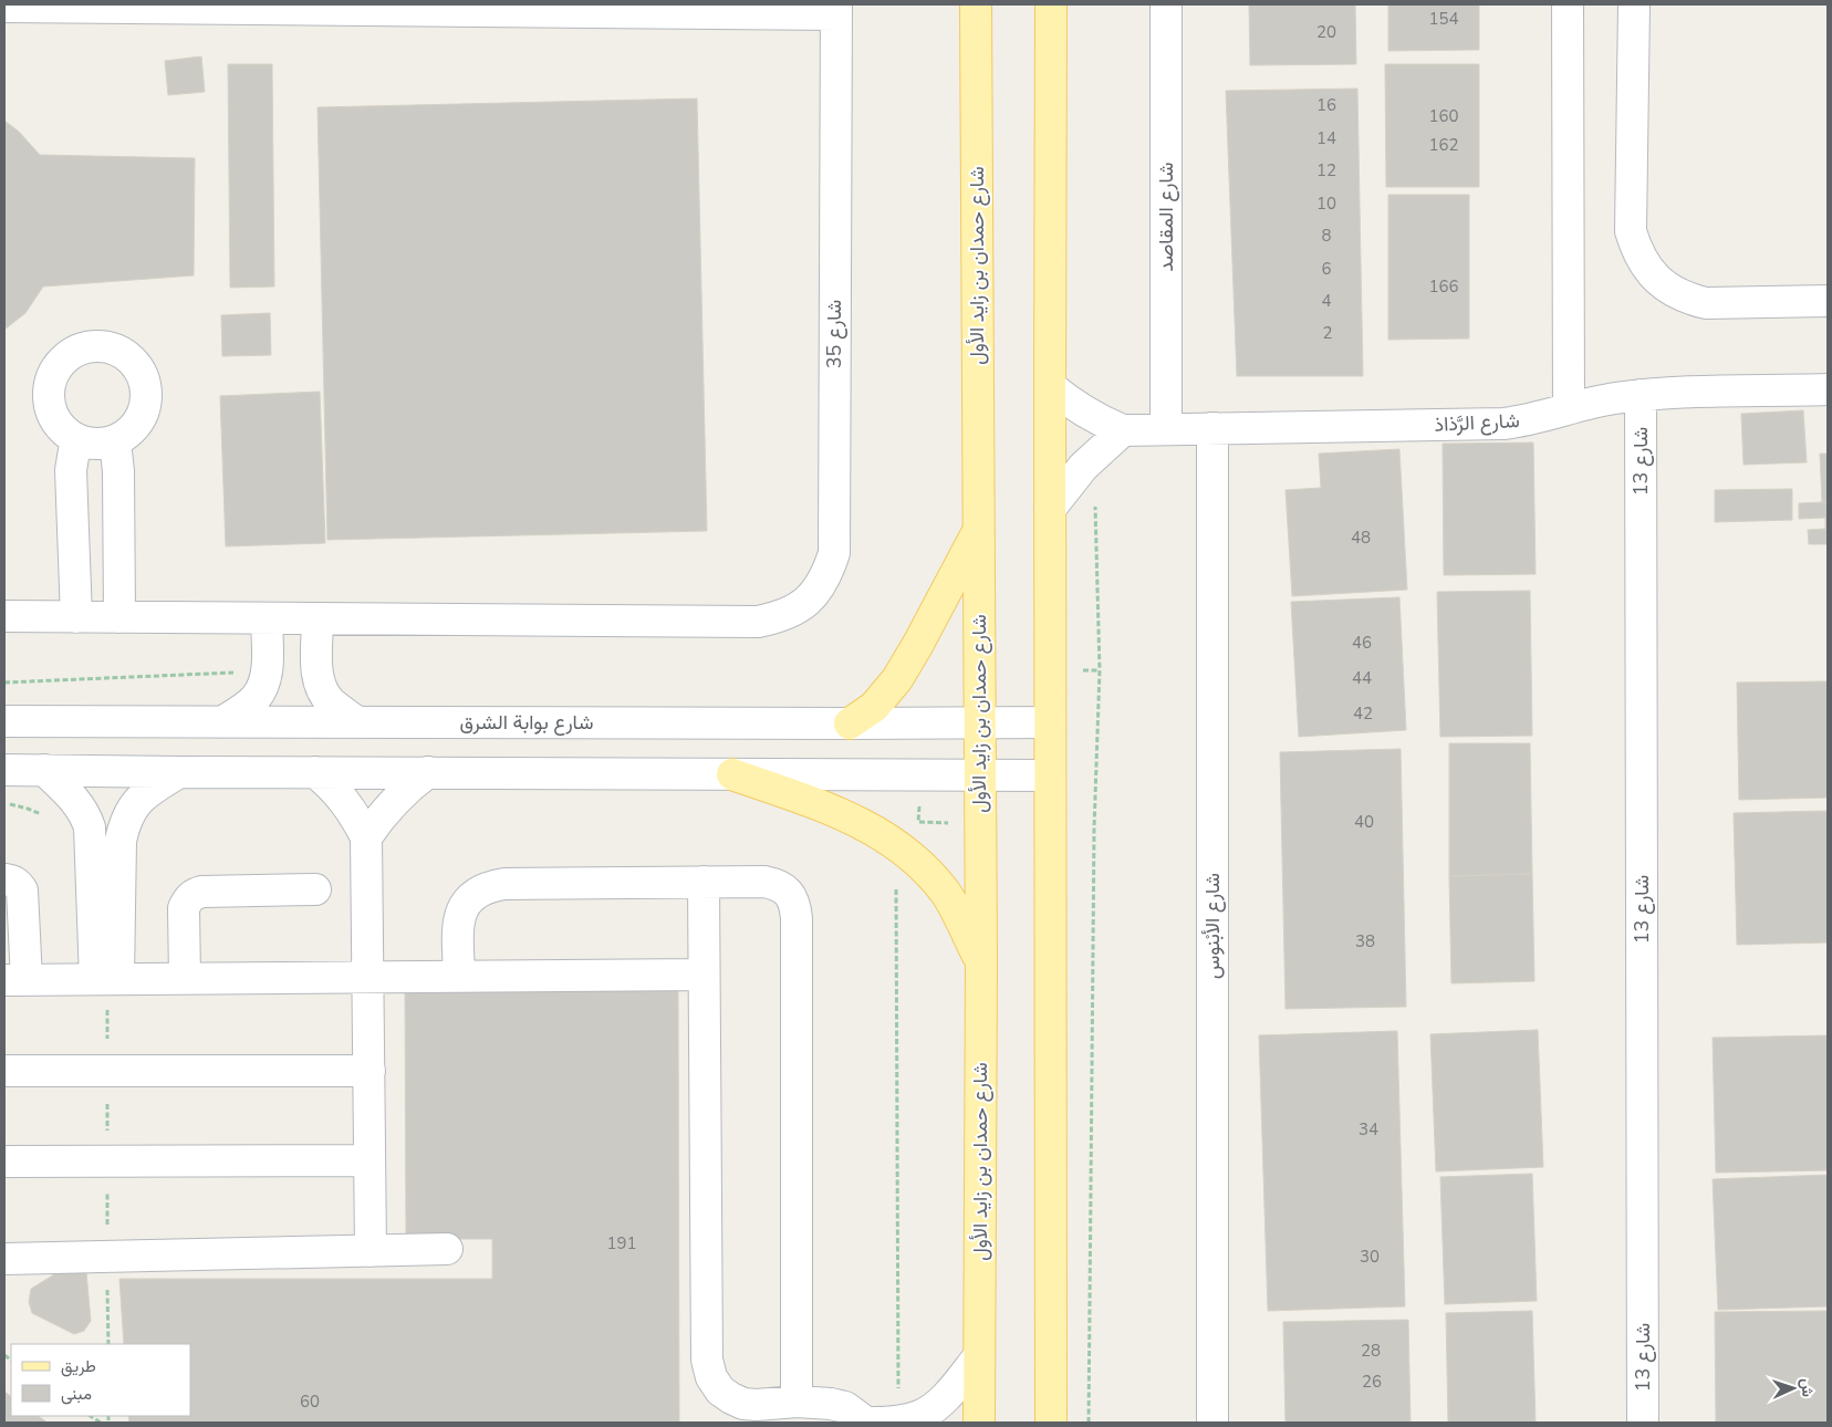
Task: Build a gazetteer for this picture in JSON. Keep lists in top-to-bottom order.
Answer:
{
  "streets": {
    "main road": ["شارع حمدان بن زايد الأول"],
    "street": [
      "شارع المقاصد",
      "شارع 35",
      "شارع الرَّذاذ",
      "شارع 13",
      "شارع بوابة الشرق",
      "شارع الأبْنوس"
    ]
  },
  "crossings": [
    ["شارع المقاصد", "شارع الرَّذاذ"],
    ["شارع حمدان بن زايد الأول", "شارع بوابة الشرق"],
    ["شارع الرَّذاذ", "شارع 13"],
    ["شارع الرَّذاذ", "شارع الأبْنوس"]
  ],
  "house_numbers": [
    "154",
    "20",
    "16",
    "160",
    "14",
    "162",
    "12",
    "10",
    "8",
    "6",
    "166",
    "4",
    "2",
    "48",
    "46",
    "44",
    "42",
    "40",
    "38",
    "34",
    "191",
    "30",
    "28",
    "26",
    "60"
  ],
  "legend": ["طريق", "مبنى"],
  "north": "right"
}
